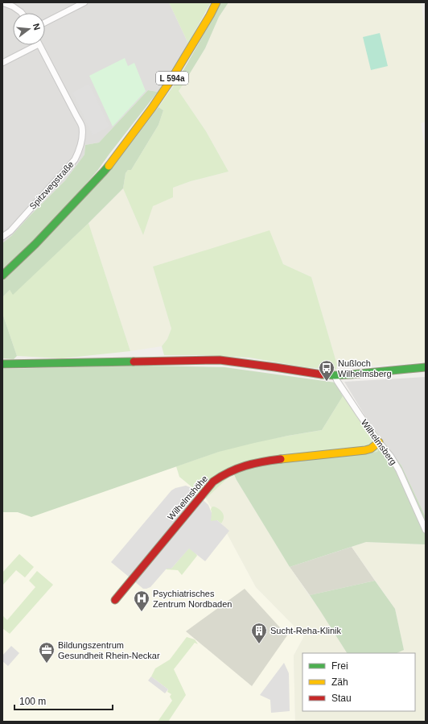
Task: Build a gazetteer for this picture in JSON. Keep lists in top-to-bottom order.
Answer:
{
  "streets": {
    "main road": ["L 594a", "Wilhelmshöhe"],
    "street": ["Spitzwegstraße", "Wilhelmsberg"]
  },
  "crossings": [
    ["Wilhelmsberg", "Wilhelmshöhe"]
  ],
  "places": {
    "bus stop": ["Nußloch Wilhelmsberg"],
    "hospital": ["Psychiatrisches Zentrum Nordbaden"],
    "building": ["Sucht-Reha-Klinik"],
    "office": ["Bildungszentrum Gesundheit Rhein-Neckar"]
  },
  "legend": ["Frei", "Zäh", "Stau"],
  "scale_bar": "100 m",
  "north": "right"
}
